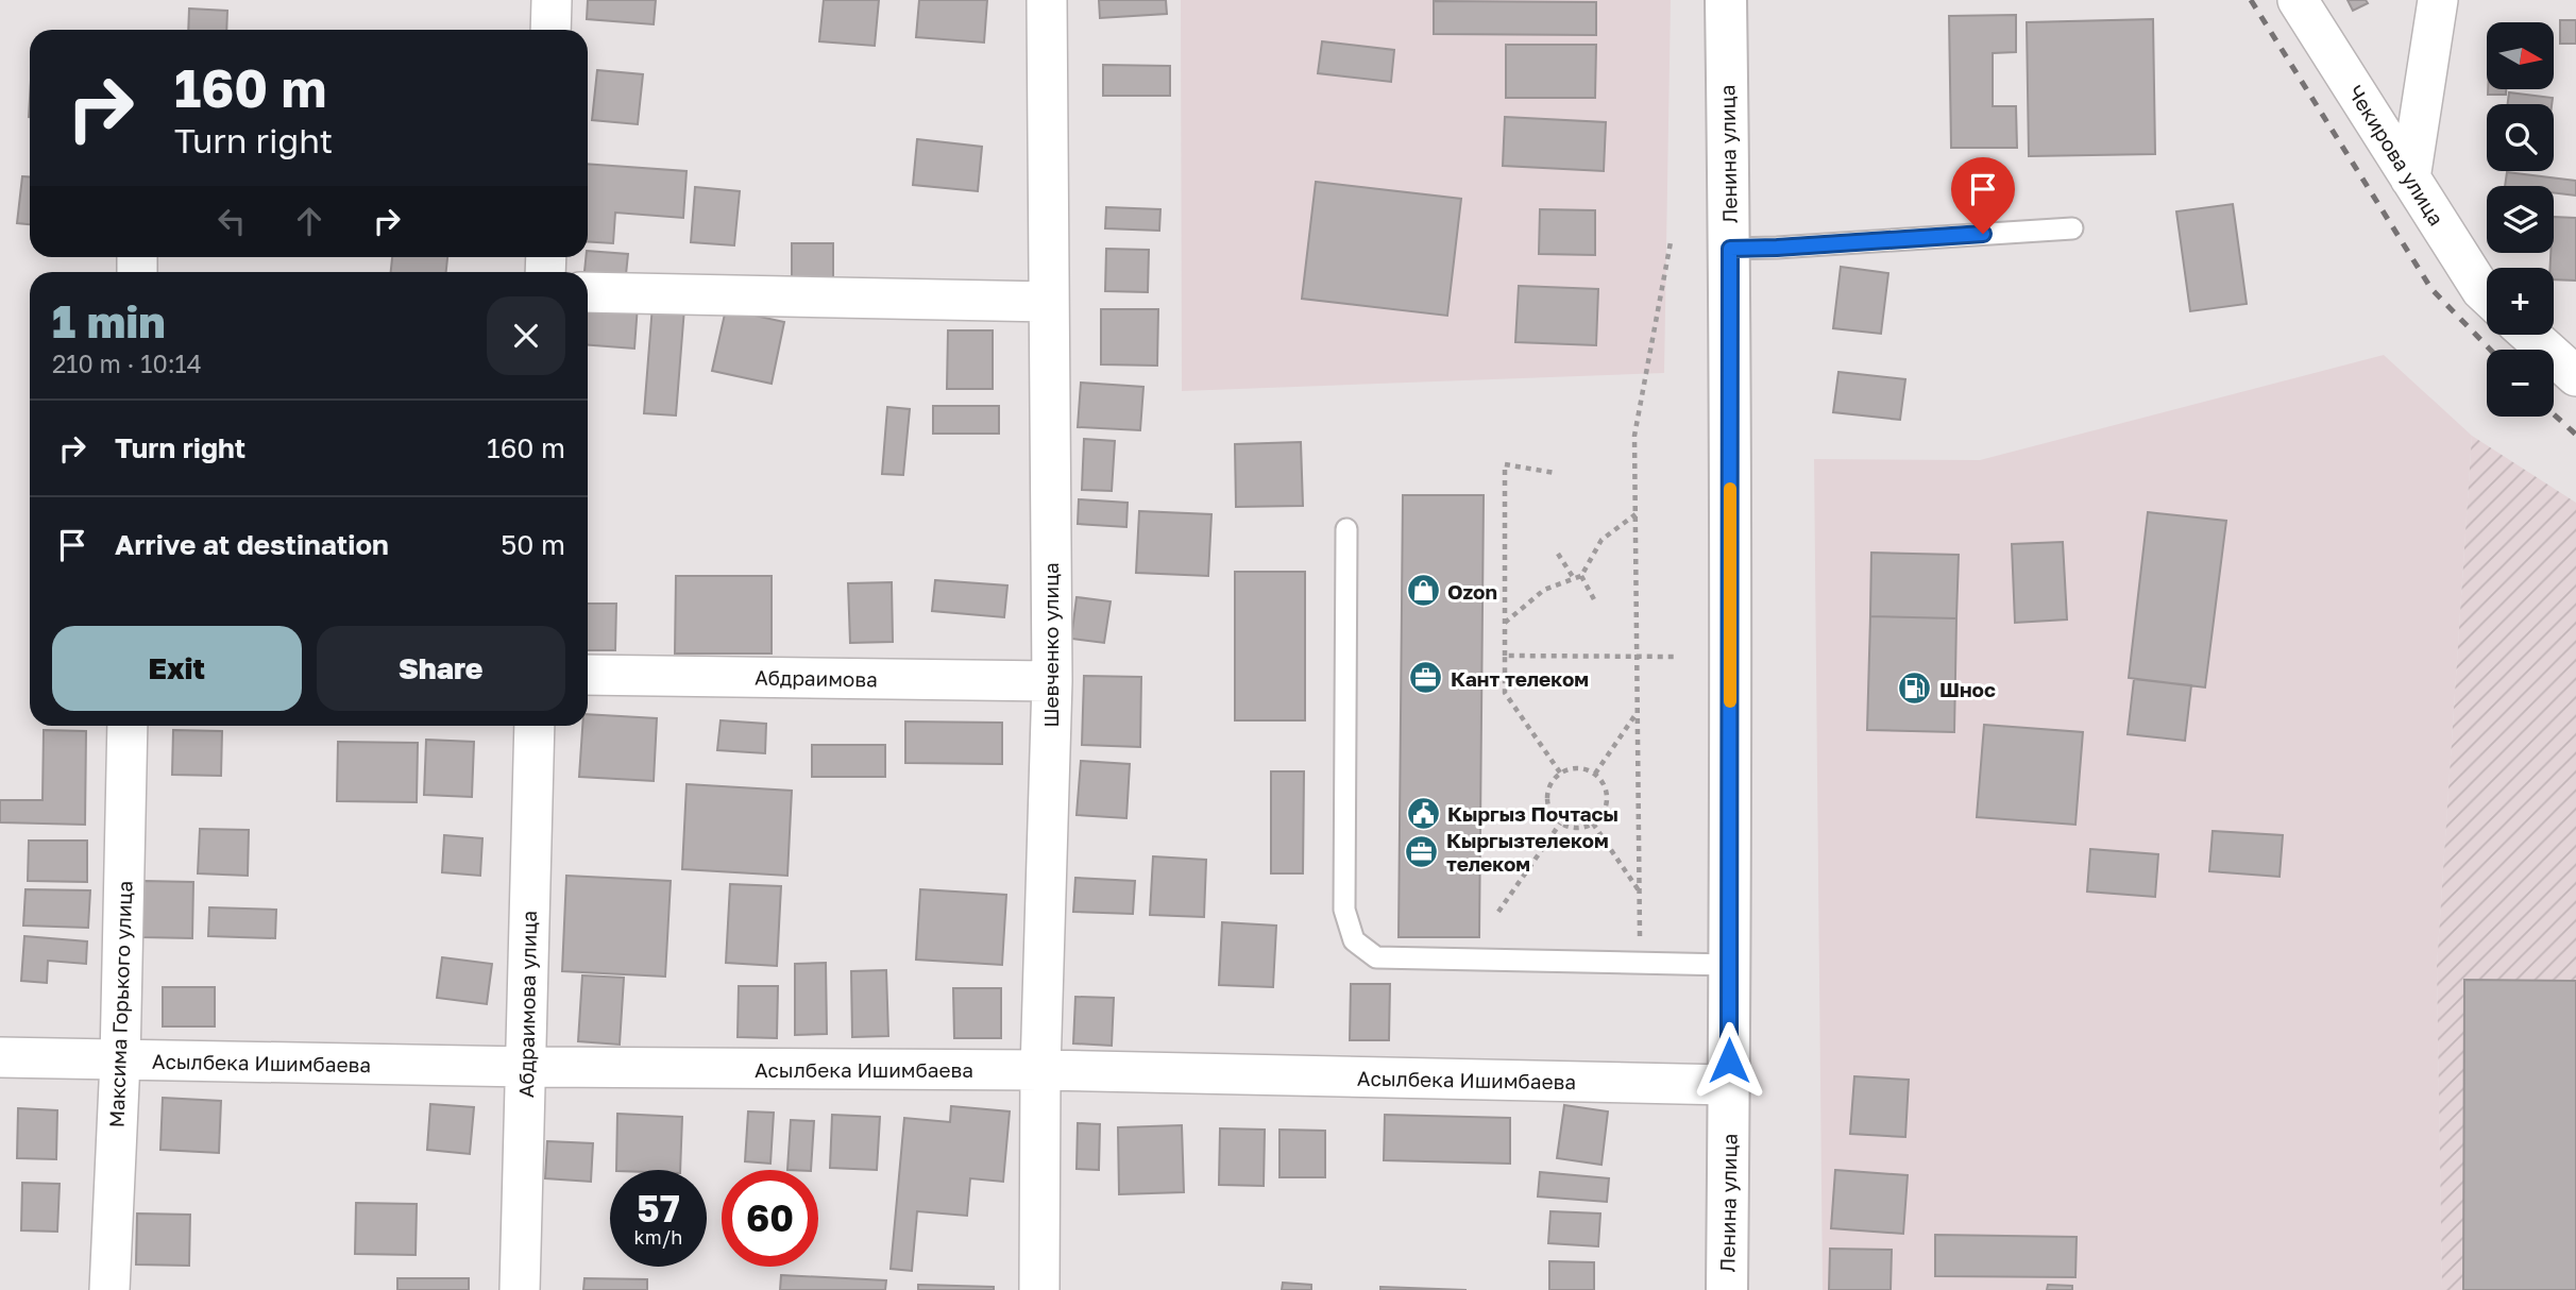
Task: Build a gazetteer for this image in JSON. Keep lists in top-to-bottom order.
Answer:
{
  "streets": {
    "main road": ["Ленина улица"],
    "street": [
      "Чекирова улица",
      "Шевченко улица",
      "Абдраимова",
      "Максима Горького улица",
      "Абдраимова улица",
      "Асылбека Ишимбаева"
    ]
  },
  "crossings": [
    ["Ленина улица", "Асылбека Ишимбаева"],
    ["Шевченко улица", "Абдраимова"],
    ["Шевченко улица", "Асылбека Ишимбаева"],
    ["Максима Горького улица", "Асылбека Ишимбаева"],
    ["Абдраимова улица", "Асылбека Ишимбаева"]
  ],
  "places": {
    "shop": ["Ozon"],
    "office": ["Кант телеком", "Кыргызтелеком телеком"],
    "fuel station": ["Шнос"],
    "public building": ["Кыргыз Почтасы"]
  },
  "north": "right",
  "page": {
    "map_buttons": ["+", "−"],
    "turn": ["160 m", "Turn right"],
    "heading": ["1 min", "210 m · 10:14"],
    "list": [
      {
        "name": "Turn right",
        "value": "160 m"
      },
      {
        "name": "Arrive at destination",
        "value": "50 m"
      }
    ],
    "buttons": ["Exit", "Share"],
    "speed": "57 km/h",
    "limit": "60"
  }
}
